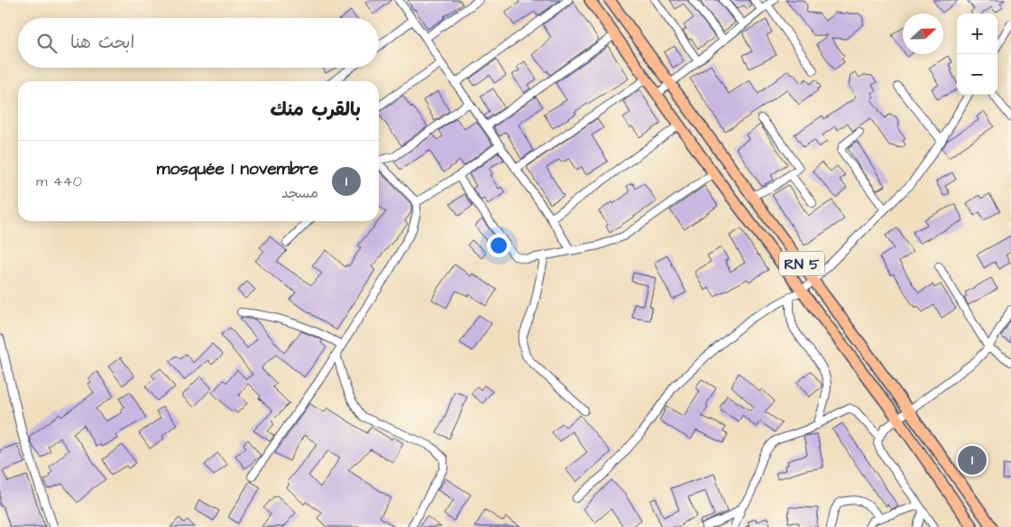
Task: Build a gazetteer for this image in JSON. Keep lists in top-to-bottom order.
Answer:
{
  "streets": {
    "main road": ["RN 5"]
  },
  "north": "right",
  "page": {
    "map_buttons": ["+", "−"],
    "search": "ابحث هنا",
    "heading": "بالقرب منك",
    "list": [
      {
        "mark": "1",
        "name": "mosquée 1 novembre",
        "note": "مسجد",
        "value": "440 m"
      }
    ],
    "pins": "1"
  }
}
